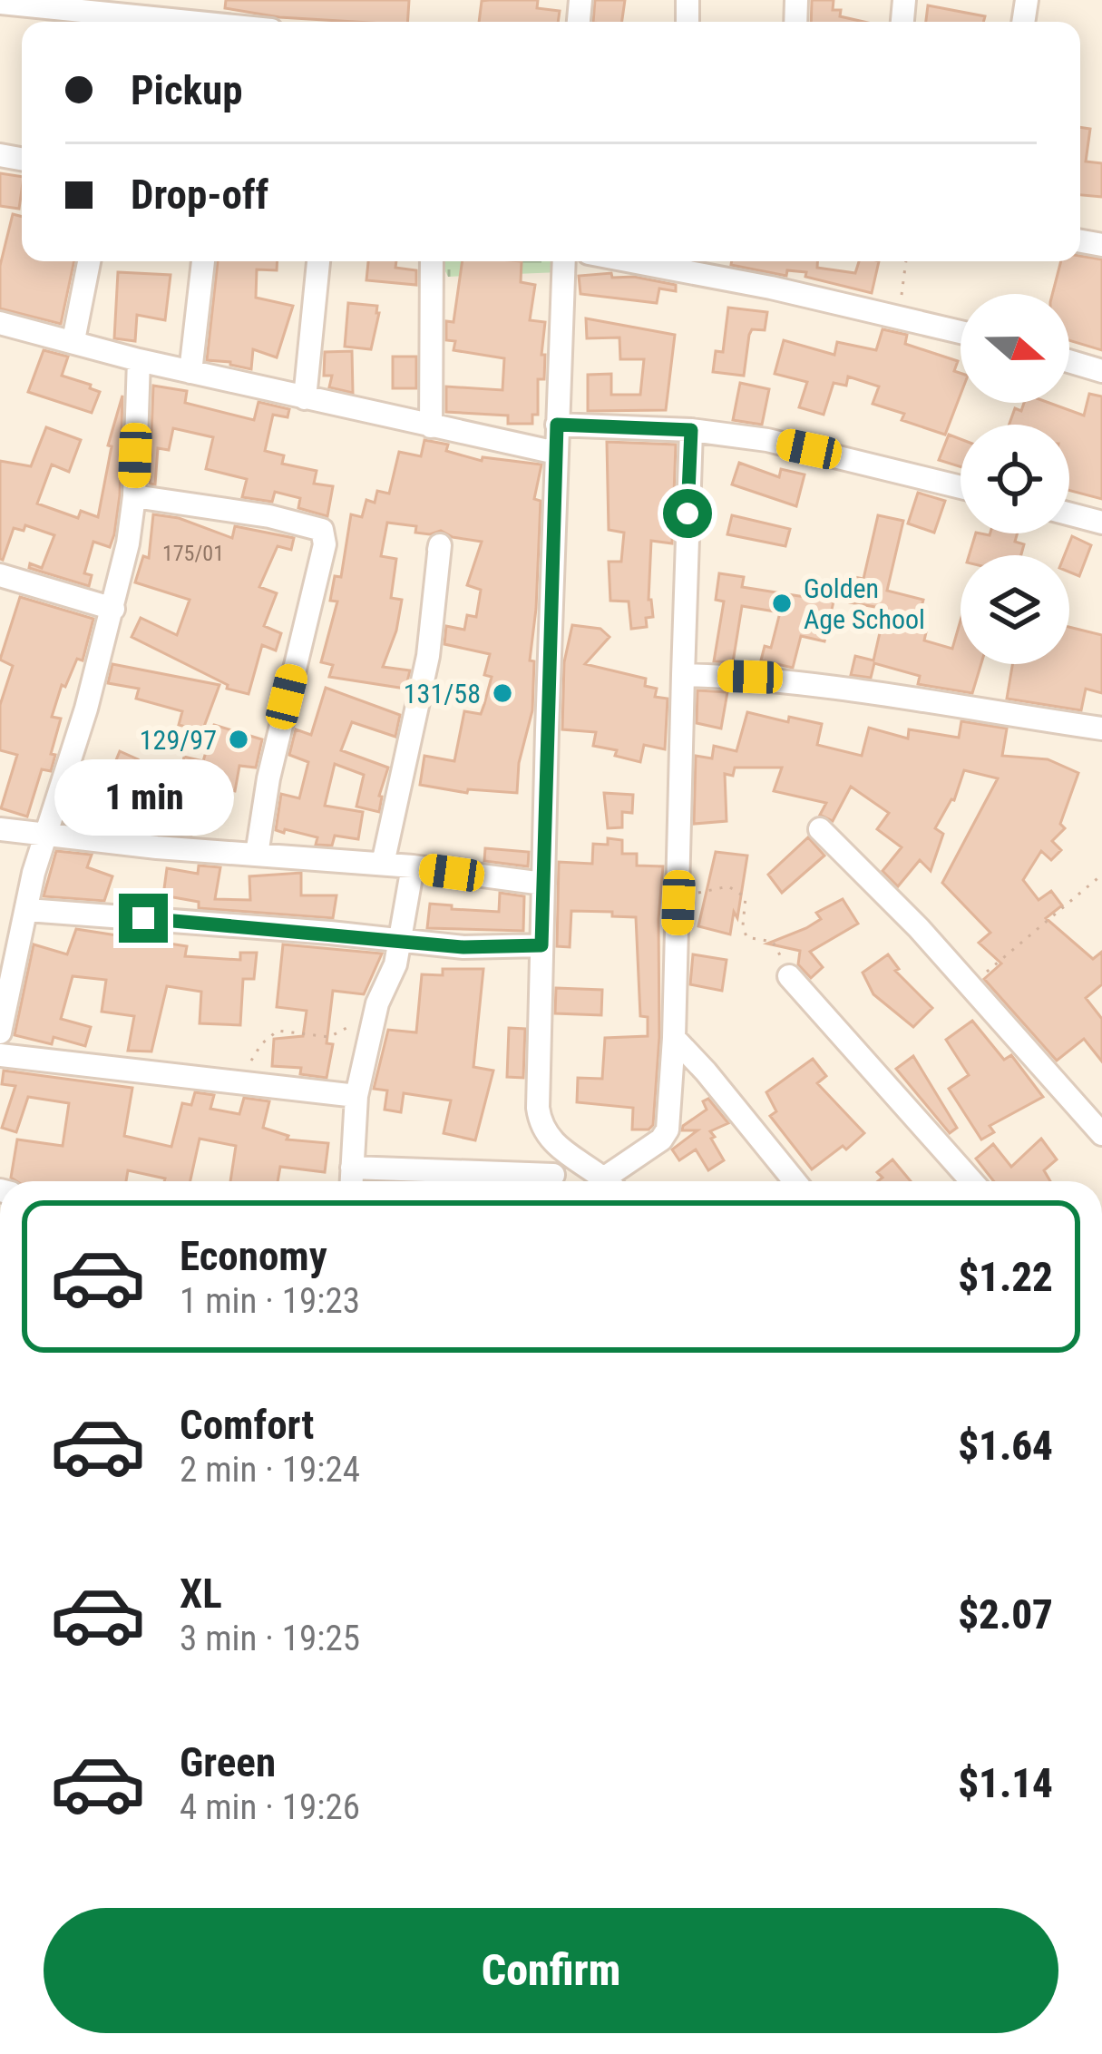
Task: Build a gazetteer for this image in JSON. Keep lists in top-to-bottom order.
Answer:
{
  "places": ["Golden Age School", "131/58", "129/97"],
  "house_numbers": ["175/01"],
  "north": "right",
  "page": {
    "banner": ["Pickup", "Drop-off"],
    "bubble": "1 min",
    "list": [
      {
        "name": "Economy",
        "note": "1 min · 19:23",
        "value": "$1.22"
      },
      {
        "name": "Comfort",
        "note": "2 min · 19:24",
        "value": "$1.64"
      },
      {
        "name": "XL",
        "note": "3 min · 19:25",
        "value": "$2.07"
      },
      {
        "name": "Green",
        "note": "4 min · 19:26",
        "value": "$1.14"
      }
    ],
    "buttons": "Confirm"
  }
}
